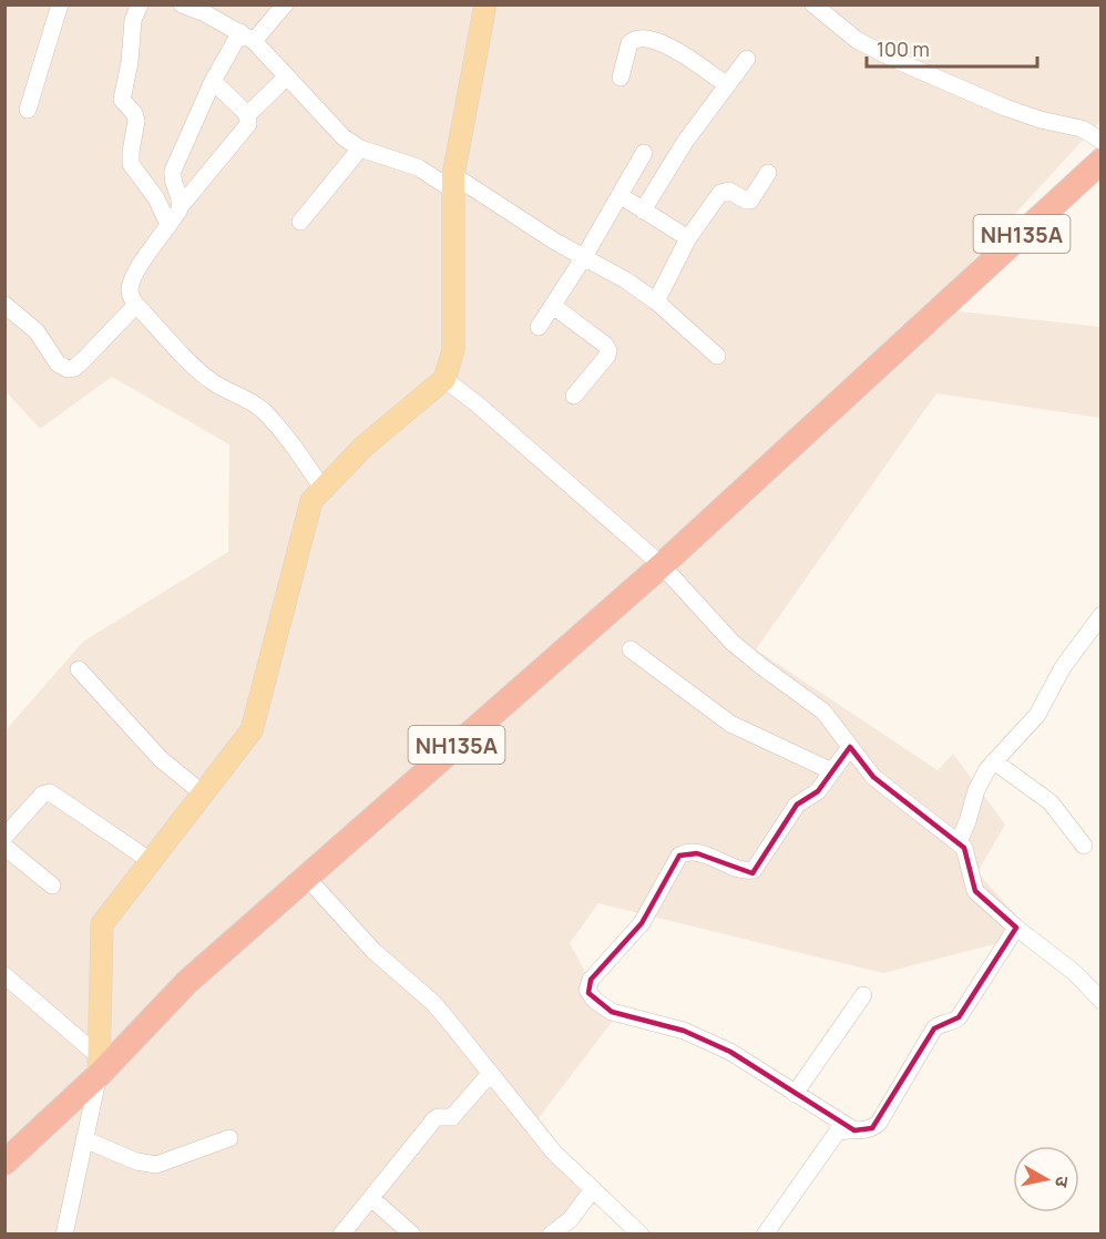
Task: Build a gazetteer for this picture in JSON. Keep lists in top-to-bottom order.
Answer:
{
  "streets": {
    "highway": ["NH135A"]
  },
  "scale_bar": "100 m",
  "north": "right"
}
